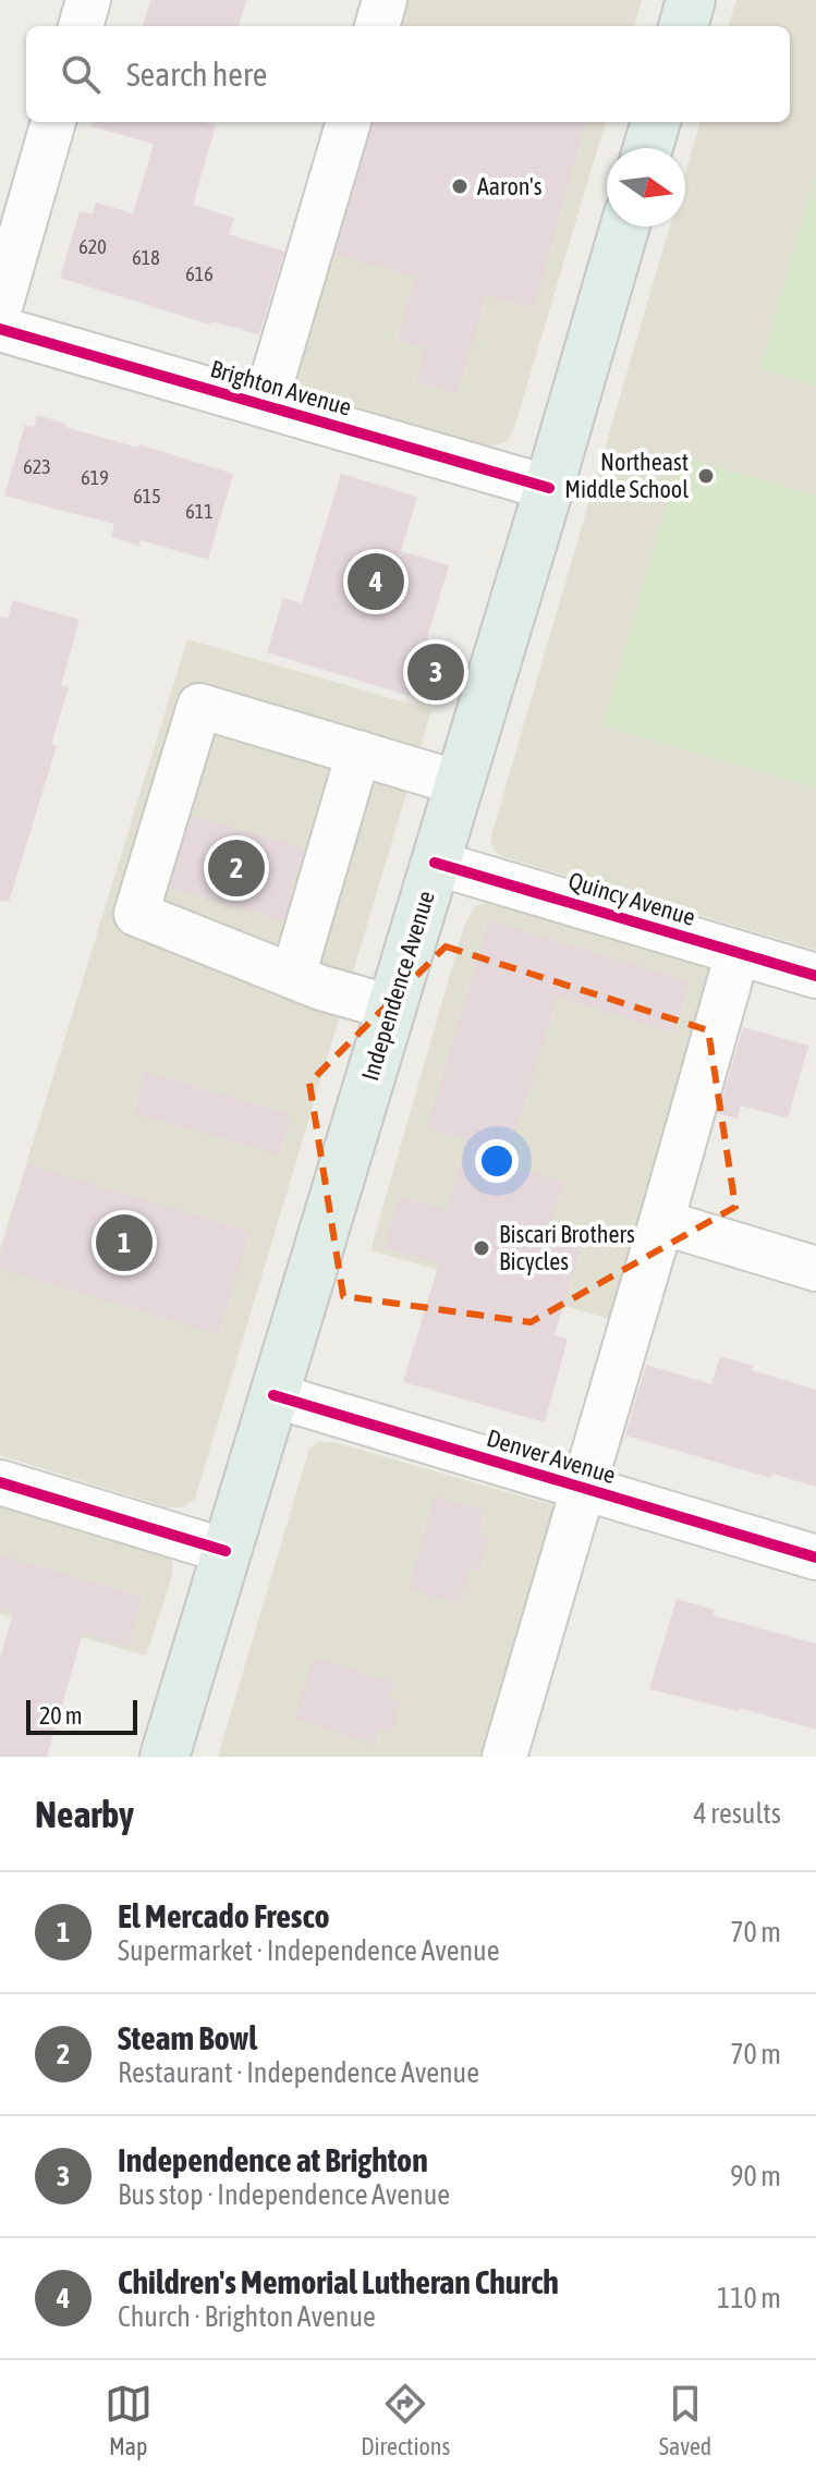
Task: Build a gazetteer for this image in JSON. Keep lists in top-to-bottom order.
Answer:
{
  "streets": {
    "main road": ["Independence Avenue"],
    "street": ["Brighton Avenue", "Quincy Avenue", "Denver Avenue"]
  },
  "crossings": [
    ["Brighton Avenue", "Independence Avenue"],
    ["Quincy Avenue", "Independence Avenue"],
    ["Independence Avenue", "Denver Avenue"]
  ],
  "places": ["Aaron's", "Northeast Middle School", "Biscari Brothers Bicycles"],
  "house_numbers": [
    "620",
    "618",
    "616",
    "623",
    "619",
    "615",
    "611"
  ],
  "scale_bar": "20 m",
  "north": "right",
  "page": {
    "search": "Search here",
    "pins": [
      "4",
      "3",
      "2",
      "1"
    ],
    "scale": "20 m",
    "heading": ["Nearby", "4 results"],
    "list": [
      {
        "mark": "1",
        "name": "El Mercado Fresco",
        "note": "Supermarket · Independence Avenue",
        "value": "70 m"
      },
      {
        "mark": "2",
        "name": "Steam Bowl",
        "note": "Restaurant · Independence Avenue",
        "value": "70 m"
      },
      {
        "mark": "3",
        "name": "Independence at Brighton",
        "note": "Bus stop · Independence Avenue",
        "value": "90 m"
      },
      {
        "mark": "4",
        "name": "Children's Memorial Lutheran Church",
        "note": "Church · Brighton Avenue",
        "value": "110 m"
      }
    ],
    "nav": ["Map", "Directions", "Saved"]
  }
}
